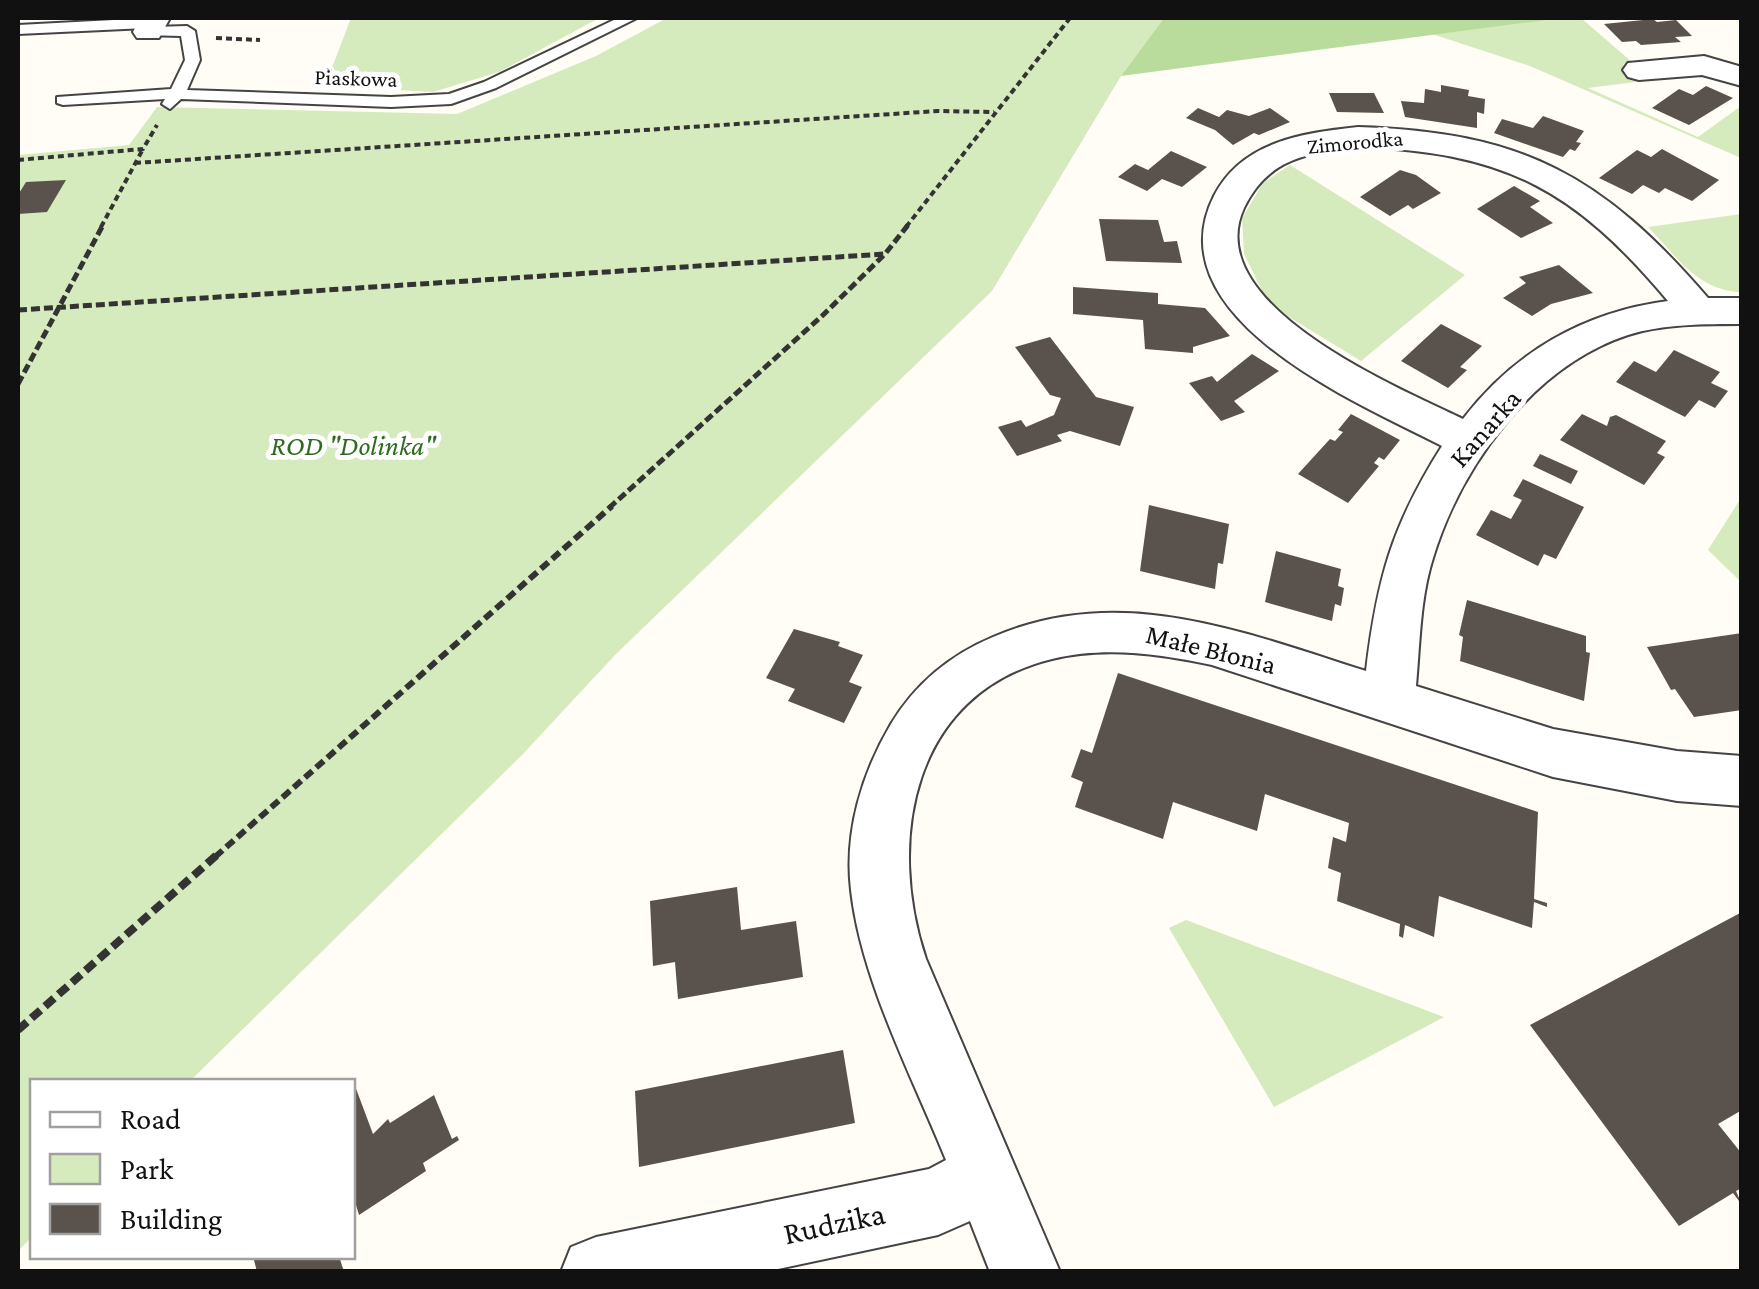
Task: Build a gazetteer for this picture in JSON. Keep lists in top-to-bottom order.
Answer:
{
  "streets": {
    "street": [
      "Zimorodka",
      "Kanarka",
      "Małe Błonia",
      "Rudzika"
    ],
    "lane": ["Piaskowa"]
  },
  "crossings": [
    ["Zimorodka", "Kanarka"],
    ["Kanarka", "Małe Błonia"],
    ["Małe Błonia", "Rudzika"]
  ],
  "parks": ["ROD \"Dolinka\""],
  "legend": ["Road", "Park", "Building"]
}
